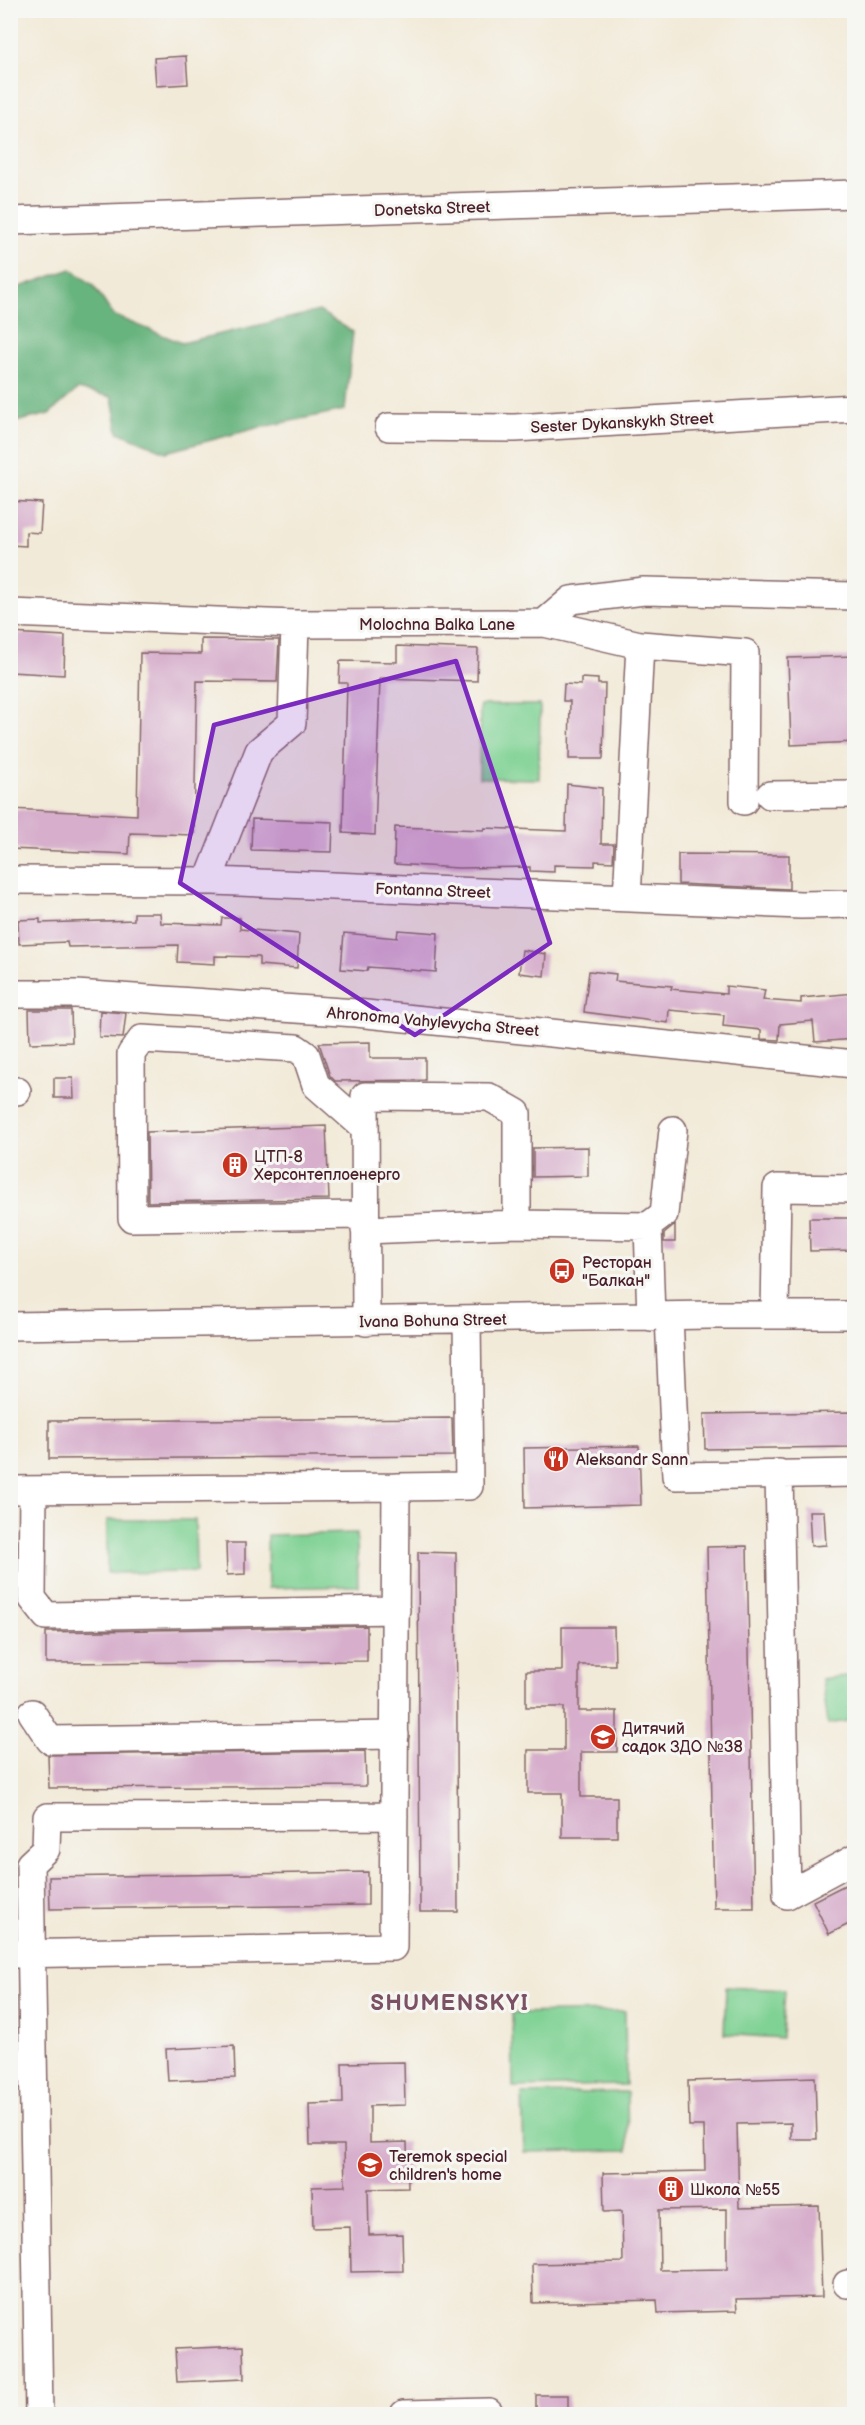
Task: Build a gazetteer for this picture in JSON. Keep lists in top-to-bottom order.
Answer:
{
  "streets": {
    "street": [
      "Donetska Street",
      "Sester Dykanskykh Street",
      "Molochna Balka Lane",
      "Fontanna Street",
      "Ahronoma Vahylevycha Street",
      "Ivana Bohuna Street"
    ]
  },
  "districts": ["SHUMENSKYI"],
  "places": {
    "building": ["ЦТП-8 Херсонтеплоенерго", "Школа №55"],
    "bus stop": ["Ресторан \"Балкан\""],
    "restaurant": ["Aleksandr Sann"],
    "school or university": ["Дитячий садок ЗДО №38", "Teremok special children's home"]
  }
}
